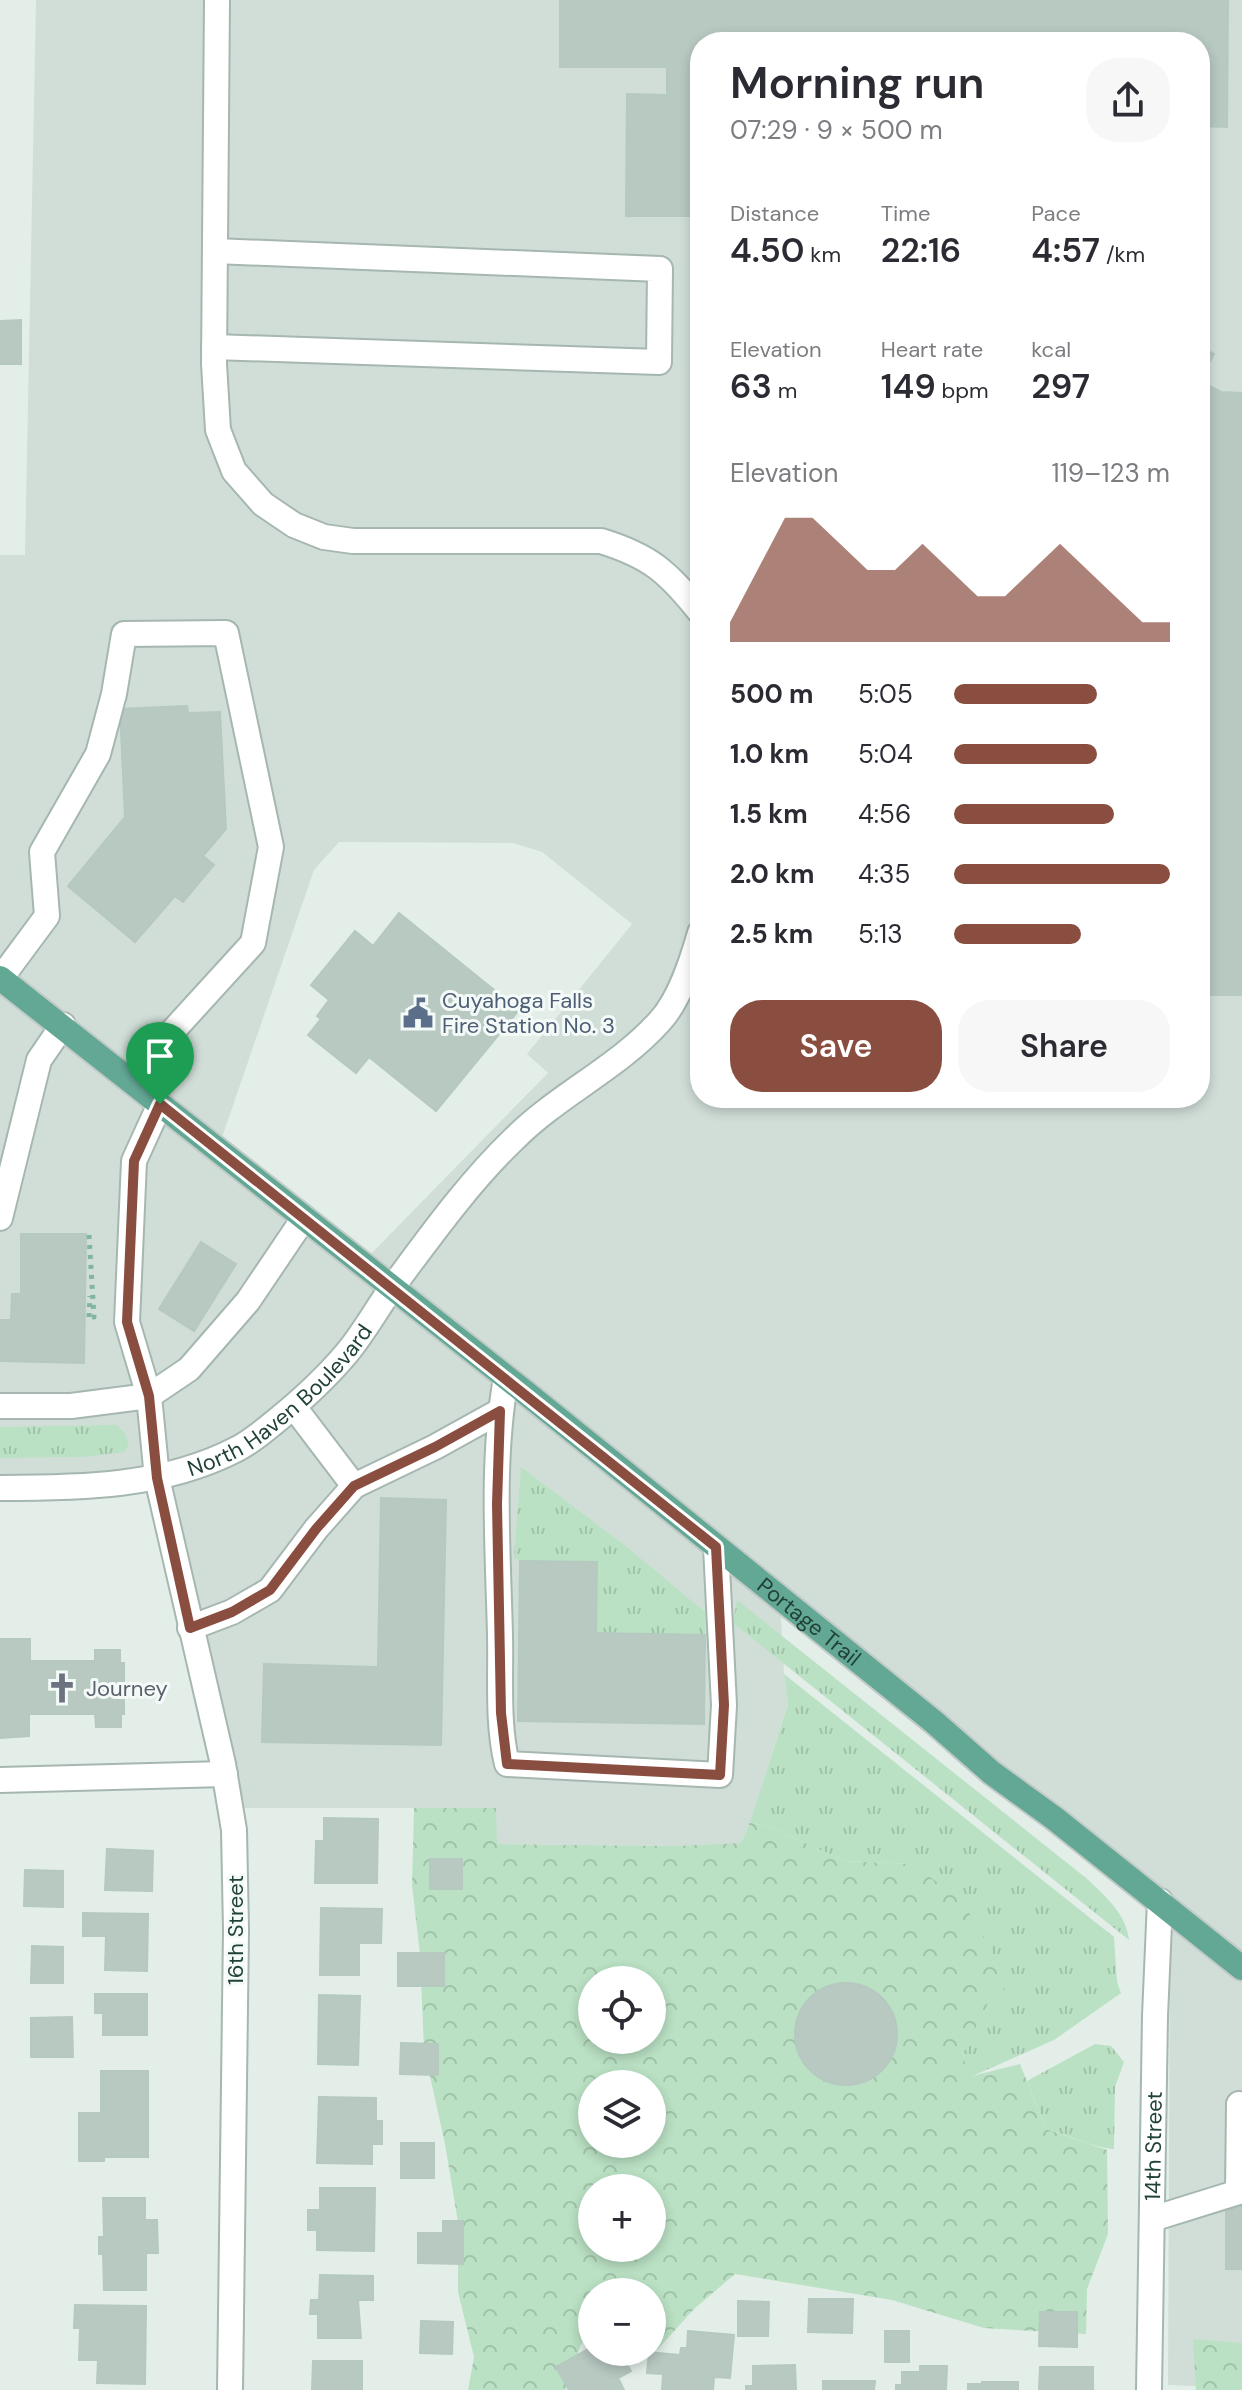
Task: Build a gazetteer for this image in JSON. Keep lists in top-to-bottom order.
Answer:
{
  "streets": {
    "main road": ["Portage Trail"],
    "street": ["North Haven Boulevard", "16th Street", "14th Street"]
  },
  "crossings": [
    ["North Haven Boulevard", "Portage Trail"],
    ["North Haven Boulevard", "16th Street"],
    ["Portage Trail", "16th Street"],
    ["Portage Trail", "14th Street"]
  ],
  "places": {
    "public building": ["Cuyahoga Falls Fire Station No. 3"],
    "church": ["Journey"]
  },
  "page": {
    "heading": ["Morning run", "07:29 · 9 × 500 m"],
    "stats": [
      ["Distance", "4.50 km"],
      ["Time", "22:16"],
      ["Pace", "4:57 /km"],
      ["Elevation", "63 m"],
      ["Heart rate", "149 bpm"],
      ["kcal", "297"]
    ],
    "chart": ["Elevation", "119–123 m"],
    "list": [
      {
        "name": "500 m",
        "note": "5:05"
      },
      {
        "name": "1.0 km",
        "note": "5:04"
      },
      {
        "name": "1.5 km",
        "note": "4:56"
      },
      {
        "name": "2.0 km",
        "note": "4:35"
      },
      {
        "name": "2.5 km",
        "note": "5:13"
      }
    ],
    "buttons": ["Save", "Share"],
    "map_buttons": ["+", "−"]
  }
}
